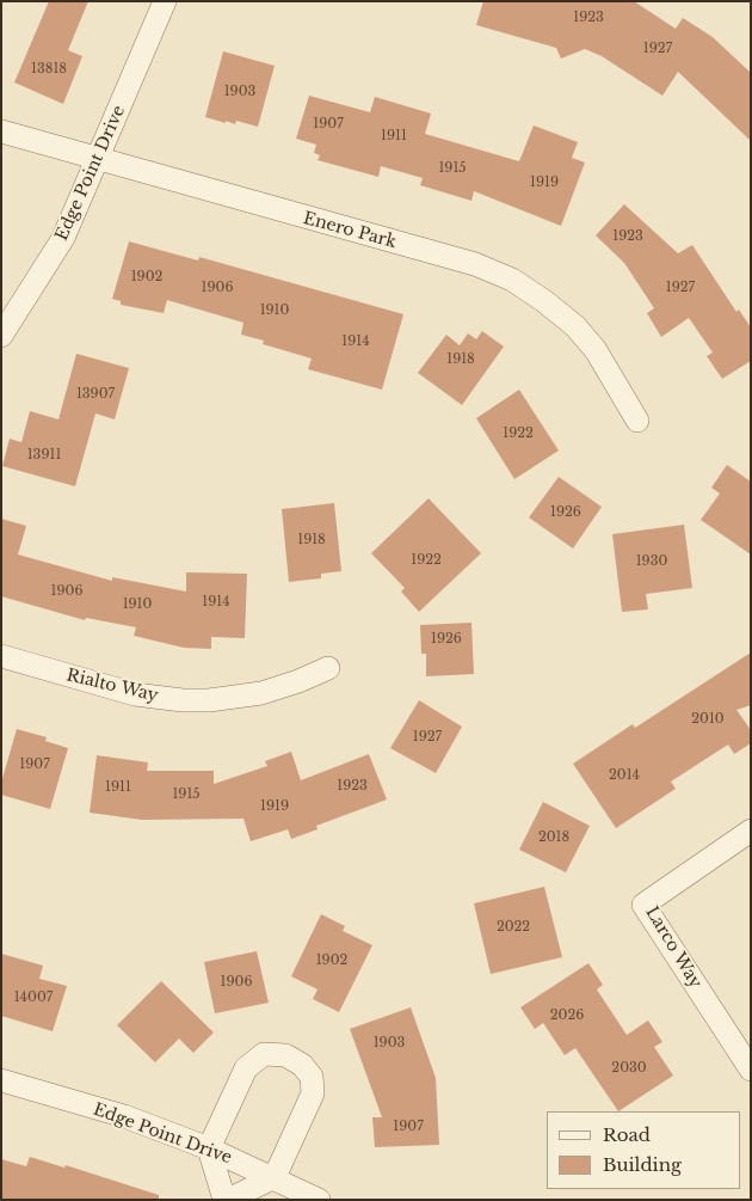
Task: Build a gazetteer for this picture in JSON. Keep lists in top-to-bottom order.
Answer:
{
  "streets": {
    "street": [
      "Edge Point Drive",
      "Enero Park",
      "Rialto Way",
      "Larco Way"
    ]
  },
  "crossings": [
    ["Edge Point Drive", "Enero Park"]
  ],
  "house_numbers": [
    "1923",
    "1927",
    "13818",
    "1903",
    "1907",
    "1911",
    "1915",
    "1919",
    "1923",
    "1902",
    "1906",
    "1927",
    "1910",
    "1914",
    "1918",
    "13907",
    "1922",
    "13911",
    "1926",
    "1918",
    "1922",
    "1930",
    "1906",
    "1914",
    "1910",
    "1926",
    "2010",
    "1927",
    "1907",
    "2014",
    "1923",
    "1911",
    "1915",
    "1919",
    "2018",
    "2022",
    "1902",
    "1906",
    "14007",
    "2026",
    "1903",
    "2030",
    "1907"
  ],
  "legend": ["Road", "Building"]
}
